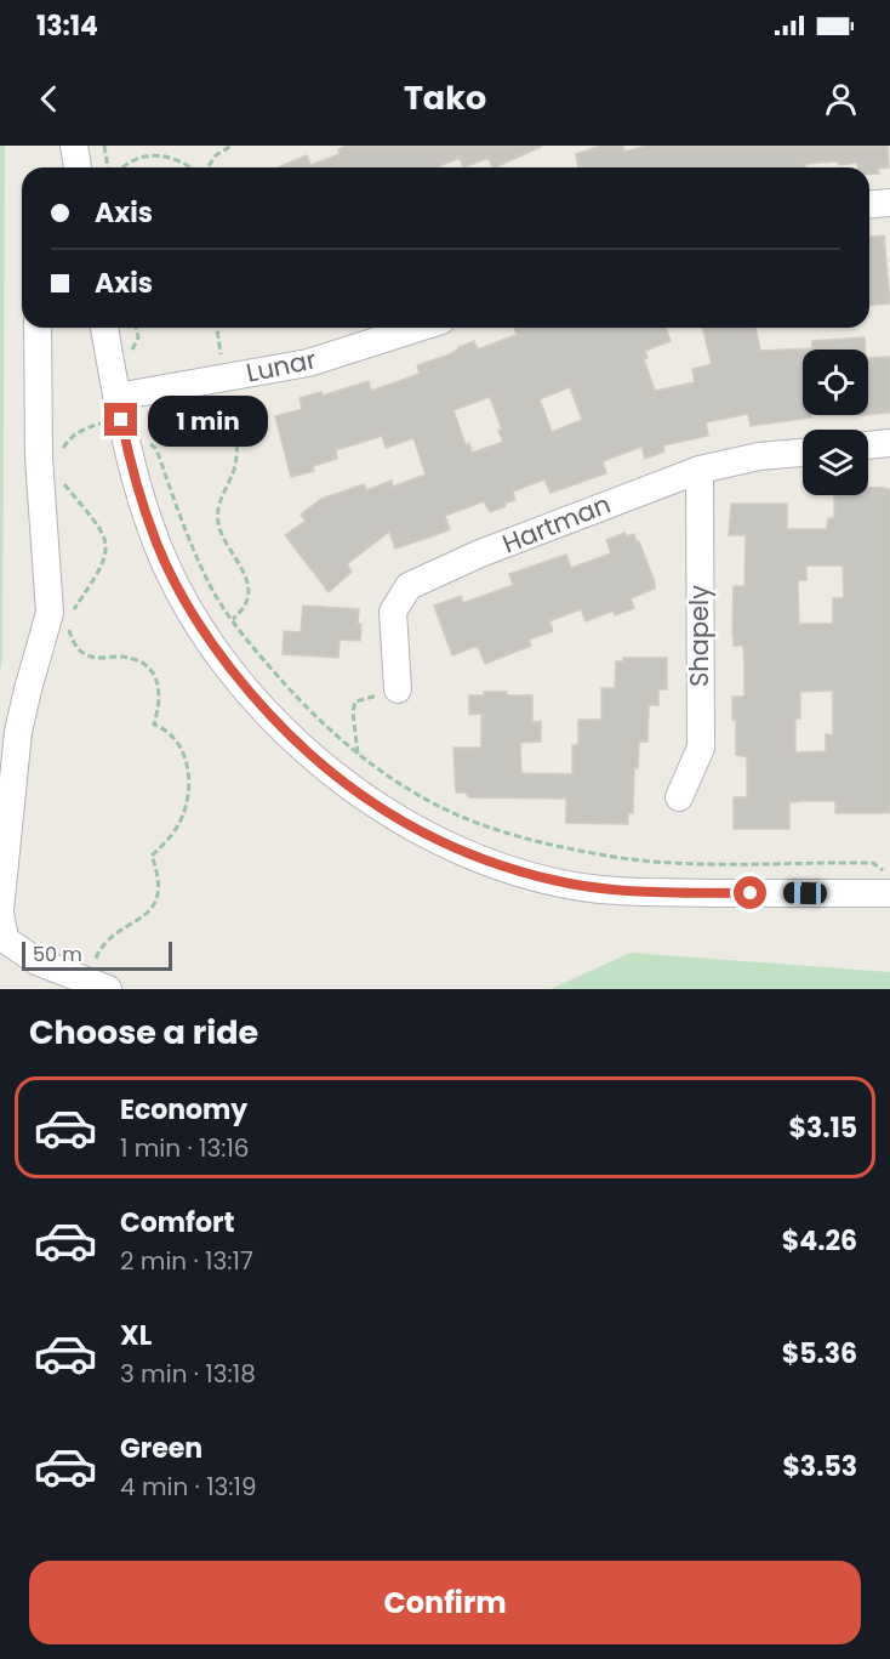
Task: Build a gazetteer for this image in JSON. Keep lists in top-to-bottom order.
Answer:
{
  "streets": {
    "street": ["Lunar", "Hartman", "Shapely"]
  },
  "crossings": [
    ["Hartman", "Shapely"]
  ],
  "scale_bar": "50 m",
  "page": {
    "status": "13:14",
    "header": "Tako",
    "banner": ["Axis", "Axis"],
    "bubble": "1 min",
    "scale": "50 m",
    "heading": "Choose a ride",
    "list": [
      {
        "name": "Economy",
        "note": "1 min · 13:16",
        "value": "$3.15"
      },
      {
        "name": "Comfort",
        "note": "2 min · 13:17",
        "value": "$4.26"
      },
      {
        "name": "XL",
        "note": "3 min · 13:18",
        "value": "$5.36"
      },
      {
        "name": "Green",
        "note": "4 min · 13:19",
        "value": "$3.53"
      }
    ],
    "buttons": "Confirm"
  }
}
